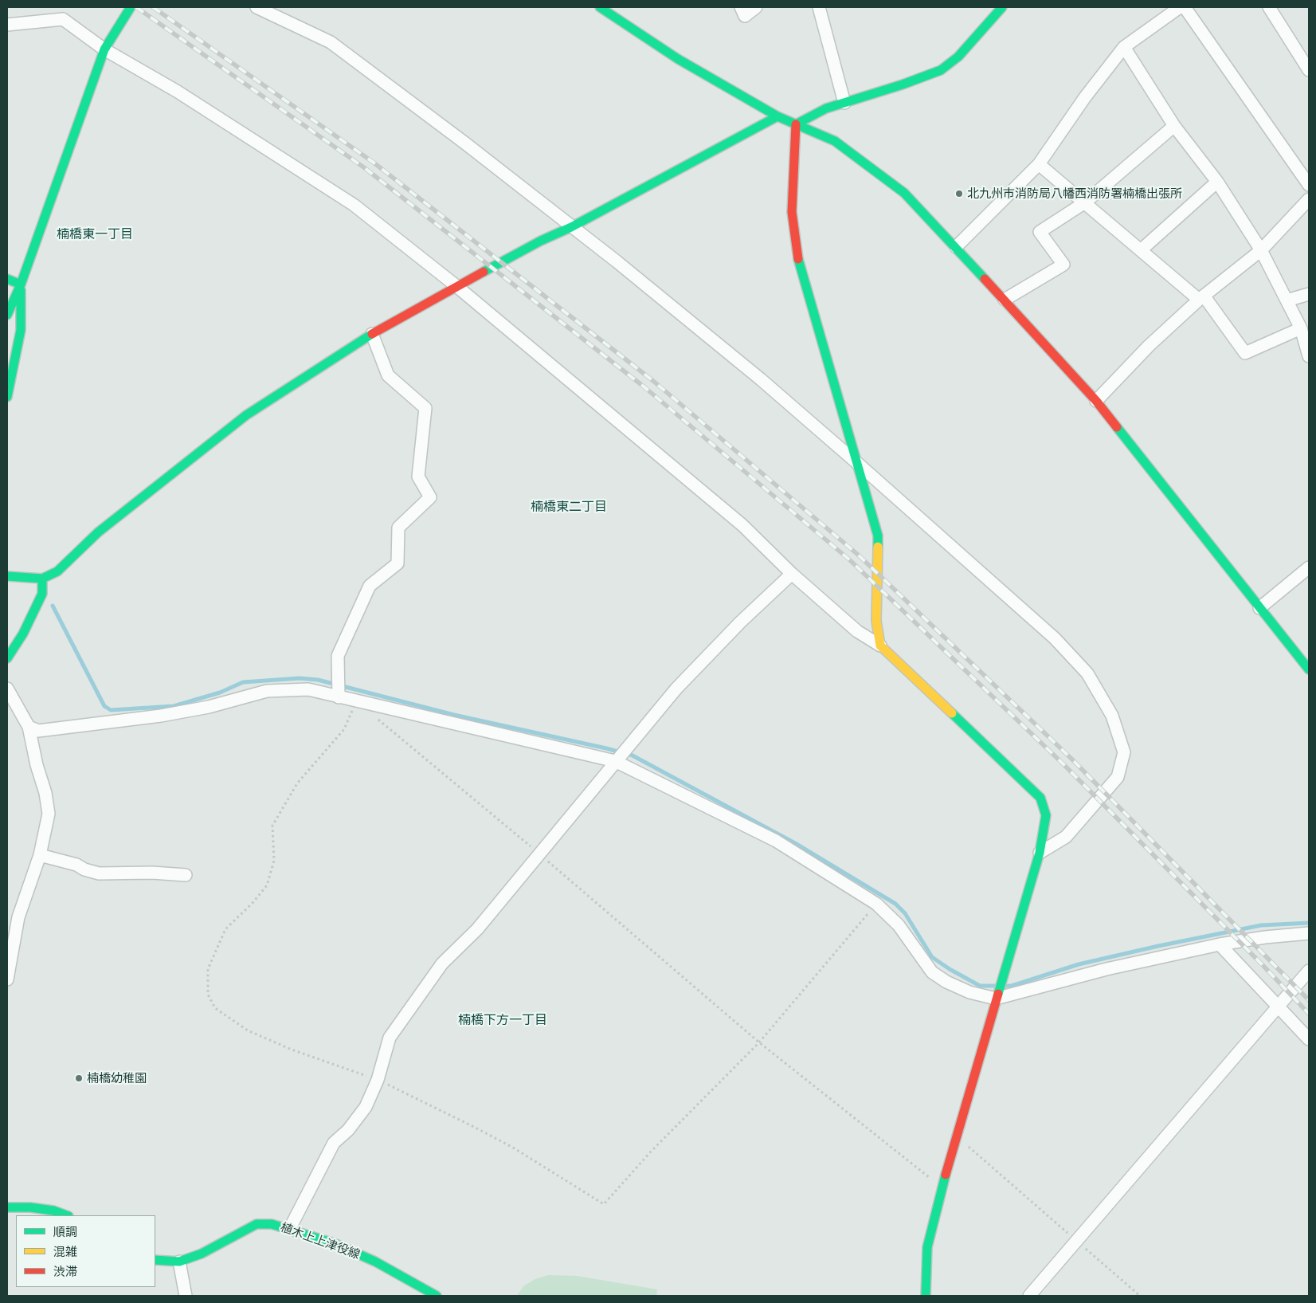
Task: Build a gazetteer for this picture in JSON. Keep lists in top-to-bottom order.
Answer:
{
  "streets": {
    "street": ["植木上上津役線"]
  },
  "districts": ["楠橋東一丁目", "楠橋東二丁目", "楠橋下方一丁目"],
  "places": ["北九州市消防局八幡西消防署楠橋出張所", "楠橋幼稚園"],
  "legend": ["順調", "混雑", "渋滞"]
}
